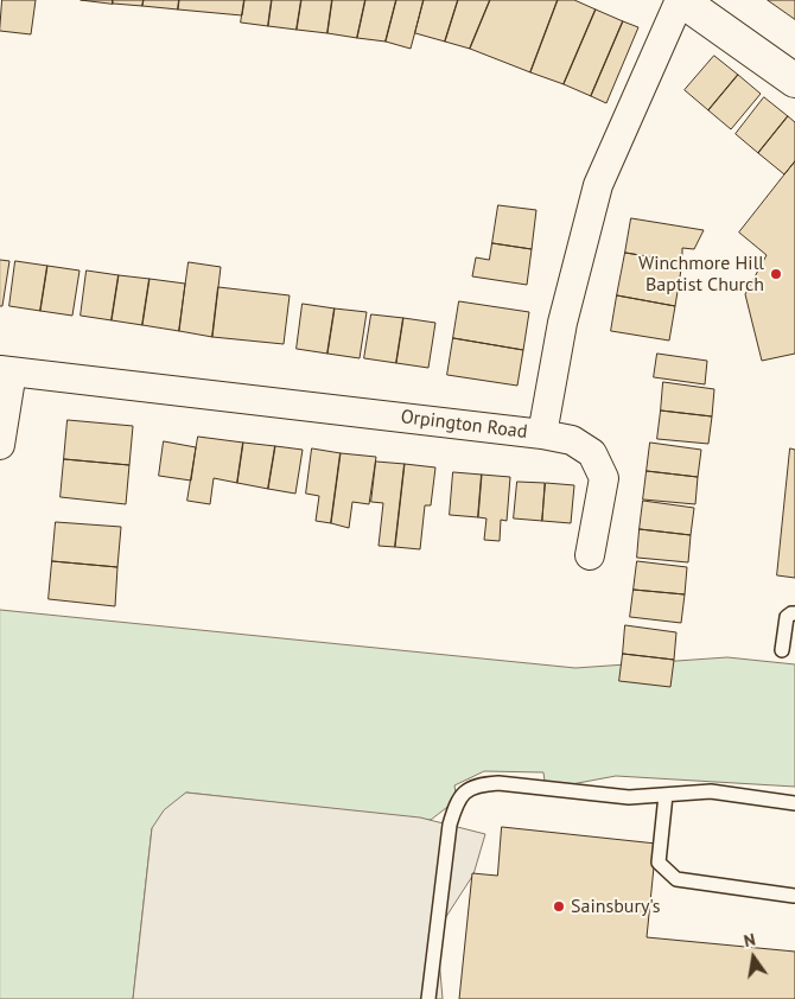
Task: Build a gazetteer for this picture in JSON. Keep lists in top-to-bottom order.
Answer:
{
  "streets": {
    "street": ["Orpington Road"]
  },
  "places": ["Winchmore Hill Baptist Church", "Sainsbury's"],
  "north": "top"
}
